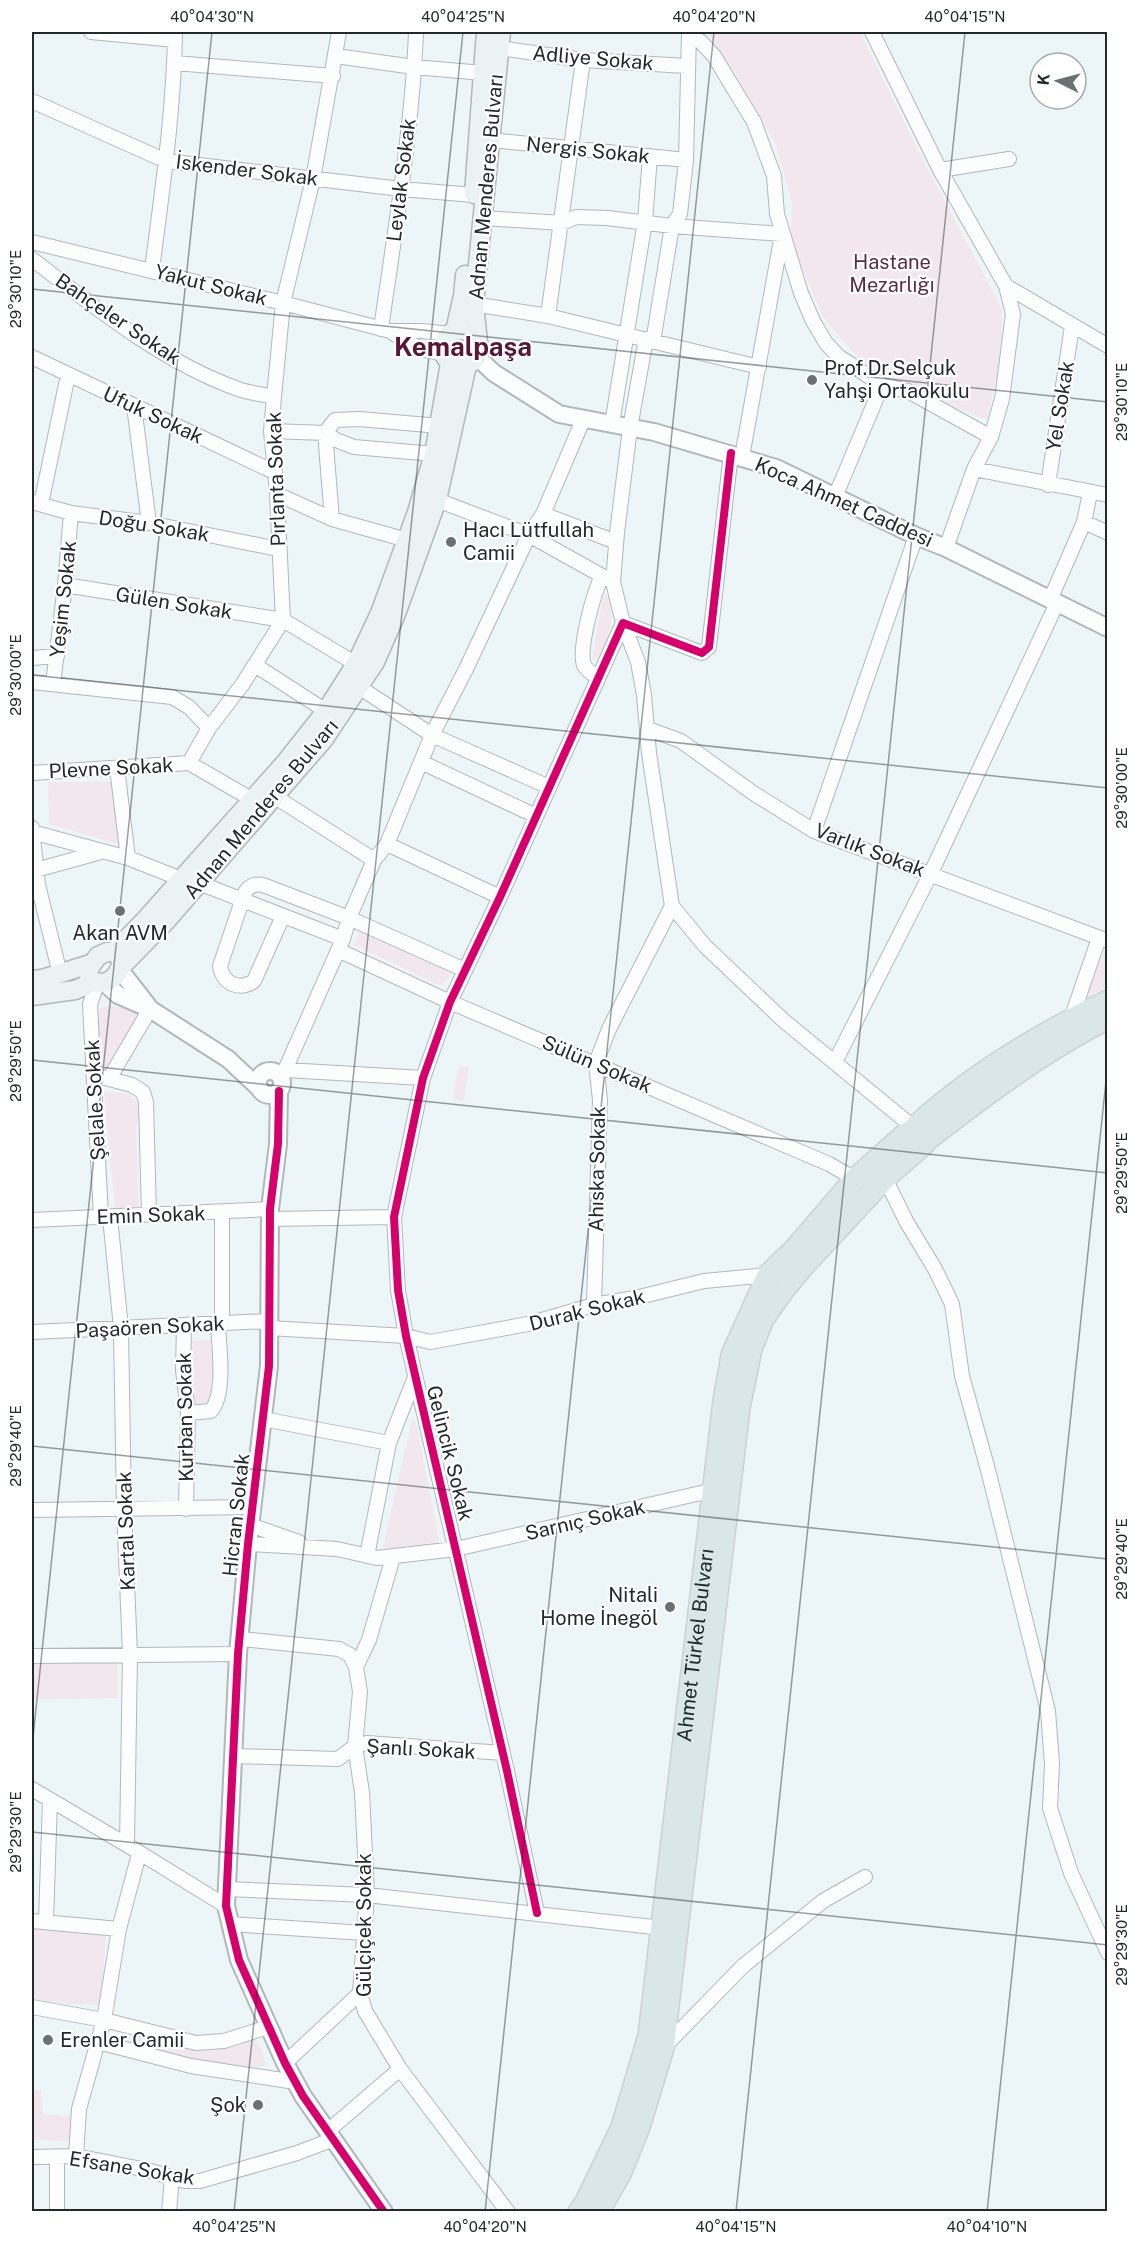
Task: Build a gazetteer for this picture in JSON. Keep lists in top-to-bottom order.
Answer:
{
  "streets": {
    "main road": ["Adnan Menderes Bulvarı", "Ahmet Türkel Bulvarı"],
    "street": [
      "Adliye Sokak",
      "Nergis Sokak",
      "İskender Sokak",
      "Leylak Sokak",
      "Yakut Sokak",
      "Bahçeler Sokak",
      "Yel Sokak",
      "Ufuk Sokak",
      "Pırlanta Sokak",
      "Koca Ahmet Caddesi",
      "Doğu Sokak",
      "Yeşim Sokak",
      "Gülen Sokak",
      "Plevne Sokak",
      "Varlık Sokak",
      "Sülün Sokak",
      "Şelale Sokak",
      "Ahıska Sokak",
      "Emin Sokak",
      "Durak Sokak",
      "Paşaören Sokak",
      "Kurban Sokak",
      "Gelincik Sokak",
      "Hicran Sokak",
      "Sarnıç Sokak",
      "Kartal Sokak",
      "Şanlı Sokak",
      "Gülçiçek Sokak",
      "Efsane Sokak"
    ]
  },
  "crossings": [
    ["Adliye Sokak", "Adnan Menderes Bulvarı"],
    ["Nergis Sokak", "Adnan Menderes Bulvarı"],
    ["İskender Sokak", "Leylak Sokak"],
    ["İskender Sokak", "Adnan Menderes Bulvarı"],
    ["İskender Sokak", "Pırlanta Sokak"],
    ["Leylak Sokak", "Yakut Sokak"],
    ["Adnan Menderes Bulvarı", "Koca Ahmet Caddesi"],
    ["Adnan Menderes Bulvarı", "Plevne Sokak"],
    ["Adnan Menderes Bulvarı", "Sülün Sokak"],
    ["Yakut Sokak", "Pırlanta Sokak"],
    ["Bahçeler Sokak", "Pırlanta Sokak"],
    ["Ufuk Sokak", "Pırlanta Sokak"],
    ["Pırlanta Sokak", "Doğu Sokak"],
    ["Pırlanta Sokak", "Gülen Sokak"],
    ["Doğu Sokak", "Yeşim Sokak"],
    ["Yeşim Sokak", "Gülen Sokak"],
    ["Sülün Sokak", "Ahıska Sokak"],
    ["Sülün Sokak", "Gelincik Sokak"],
    ["Sülün Sokak", "Ahmet Türkel Bulvarı"],
    ["Şelale Sokak", "Emin Sokak"],
    ["Şelale Sokak", "Kartal Sokak"],
    ["Ahıska Sokak", "Durak Sokak"],
    ["Emin Sokak", "Gelincik Sokak"],
    ["Emin Sokak", "Hicran Sokak"],
    ["Emin Sokak", "Kartal Sokak"],
    ["Durak Sokak", "Paşaören Sokak"],
    ["Durak Sokak", "Gelincik Sokak"],
    ["Durak Sokak", "Ahmet Türkel Bulvarı"],
    ["Paşaören Sokak", "Kurban Sokak"],
    ["Paşaören Sokak", "Gelincik Sokak"],
    ["Paşaören Sokak", "Hicran Sokak"],
    ["Paşaören Sokak", "Kartal Sokak"],
    ["Gelincik Sokak", "Sarnıç Sokak"],
    ["Gelincik Sokak", "Şanlı Sokak"],
    ["Hicran Sokak", "Şanlı Sokak"],
    ["Hicran Sokak", "Efsane Sokak"],
    ["Sarnıç Sokak", "Ahmet Türkel Bulvarı"],
    ["Şanlı Sokak", "Gülçiçek Sokak"]
  ],
  "districts": ["Kemalpaşa"],
  "parks": ["Hastane Mezarlığı"],
  "places": [
    "Prof.Dr.Selçuk Yahşi Ortaokulu",
    "Hacı Lütfullah Camii",
    "Akan AVM",
    "Nitali Home İnegöl",
    "Erenler Camii",
    "Şok"
  ],
  "north": "left",
  "coordinates": [
    "40°04'30\"N",
    "40°04'25\"N",
    "40°04'20\"N",
    "40°04'15\"N",
    "29°30'10\"E",
    "29°30'00\"E",
    "29°29'50\"E",
    "29°29'40\"E",
    "29°29'30\"E",
    "40°04'10\"N"
  ]
}
